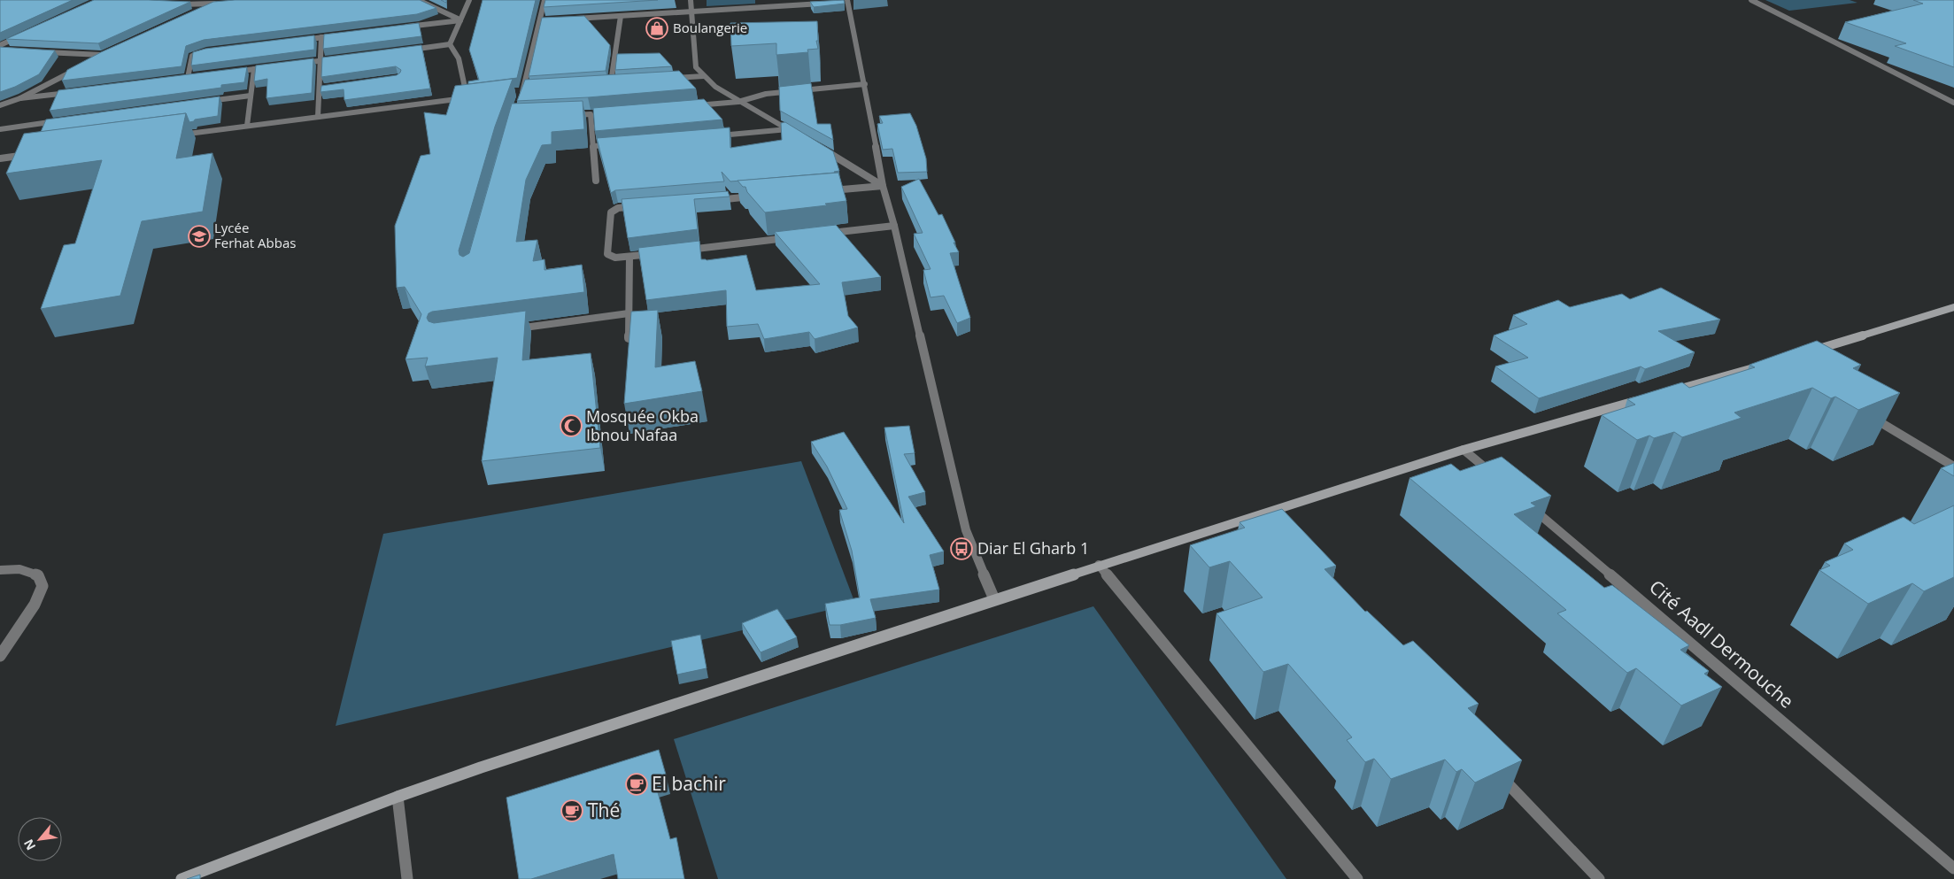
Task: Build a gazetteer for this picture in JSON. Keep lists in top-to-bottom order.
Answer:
{
  "streets": {
    "street": ["Cité Aadl Dermouche"]
  },
  "places": {
    "shop": ["Boulangerie"],
    "school or university": ["Lycée Ferhat Abbas"],
    "mosque": ["Mosquée Okba Ibnou Nafaa"],
    "bus stop": ["Diar El Gharb 1"],
    "cafe": ["El bachir", "Thé"]
  },
  "north": "bottom left"
}
